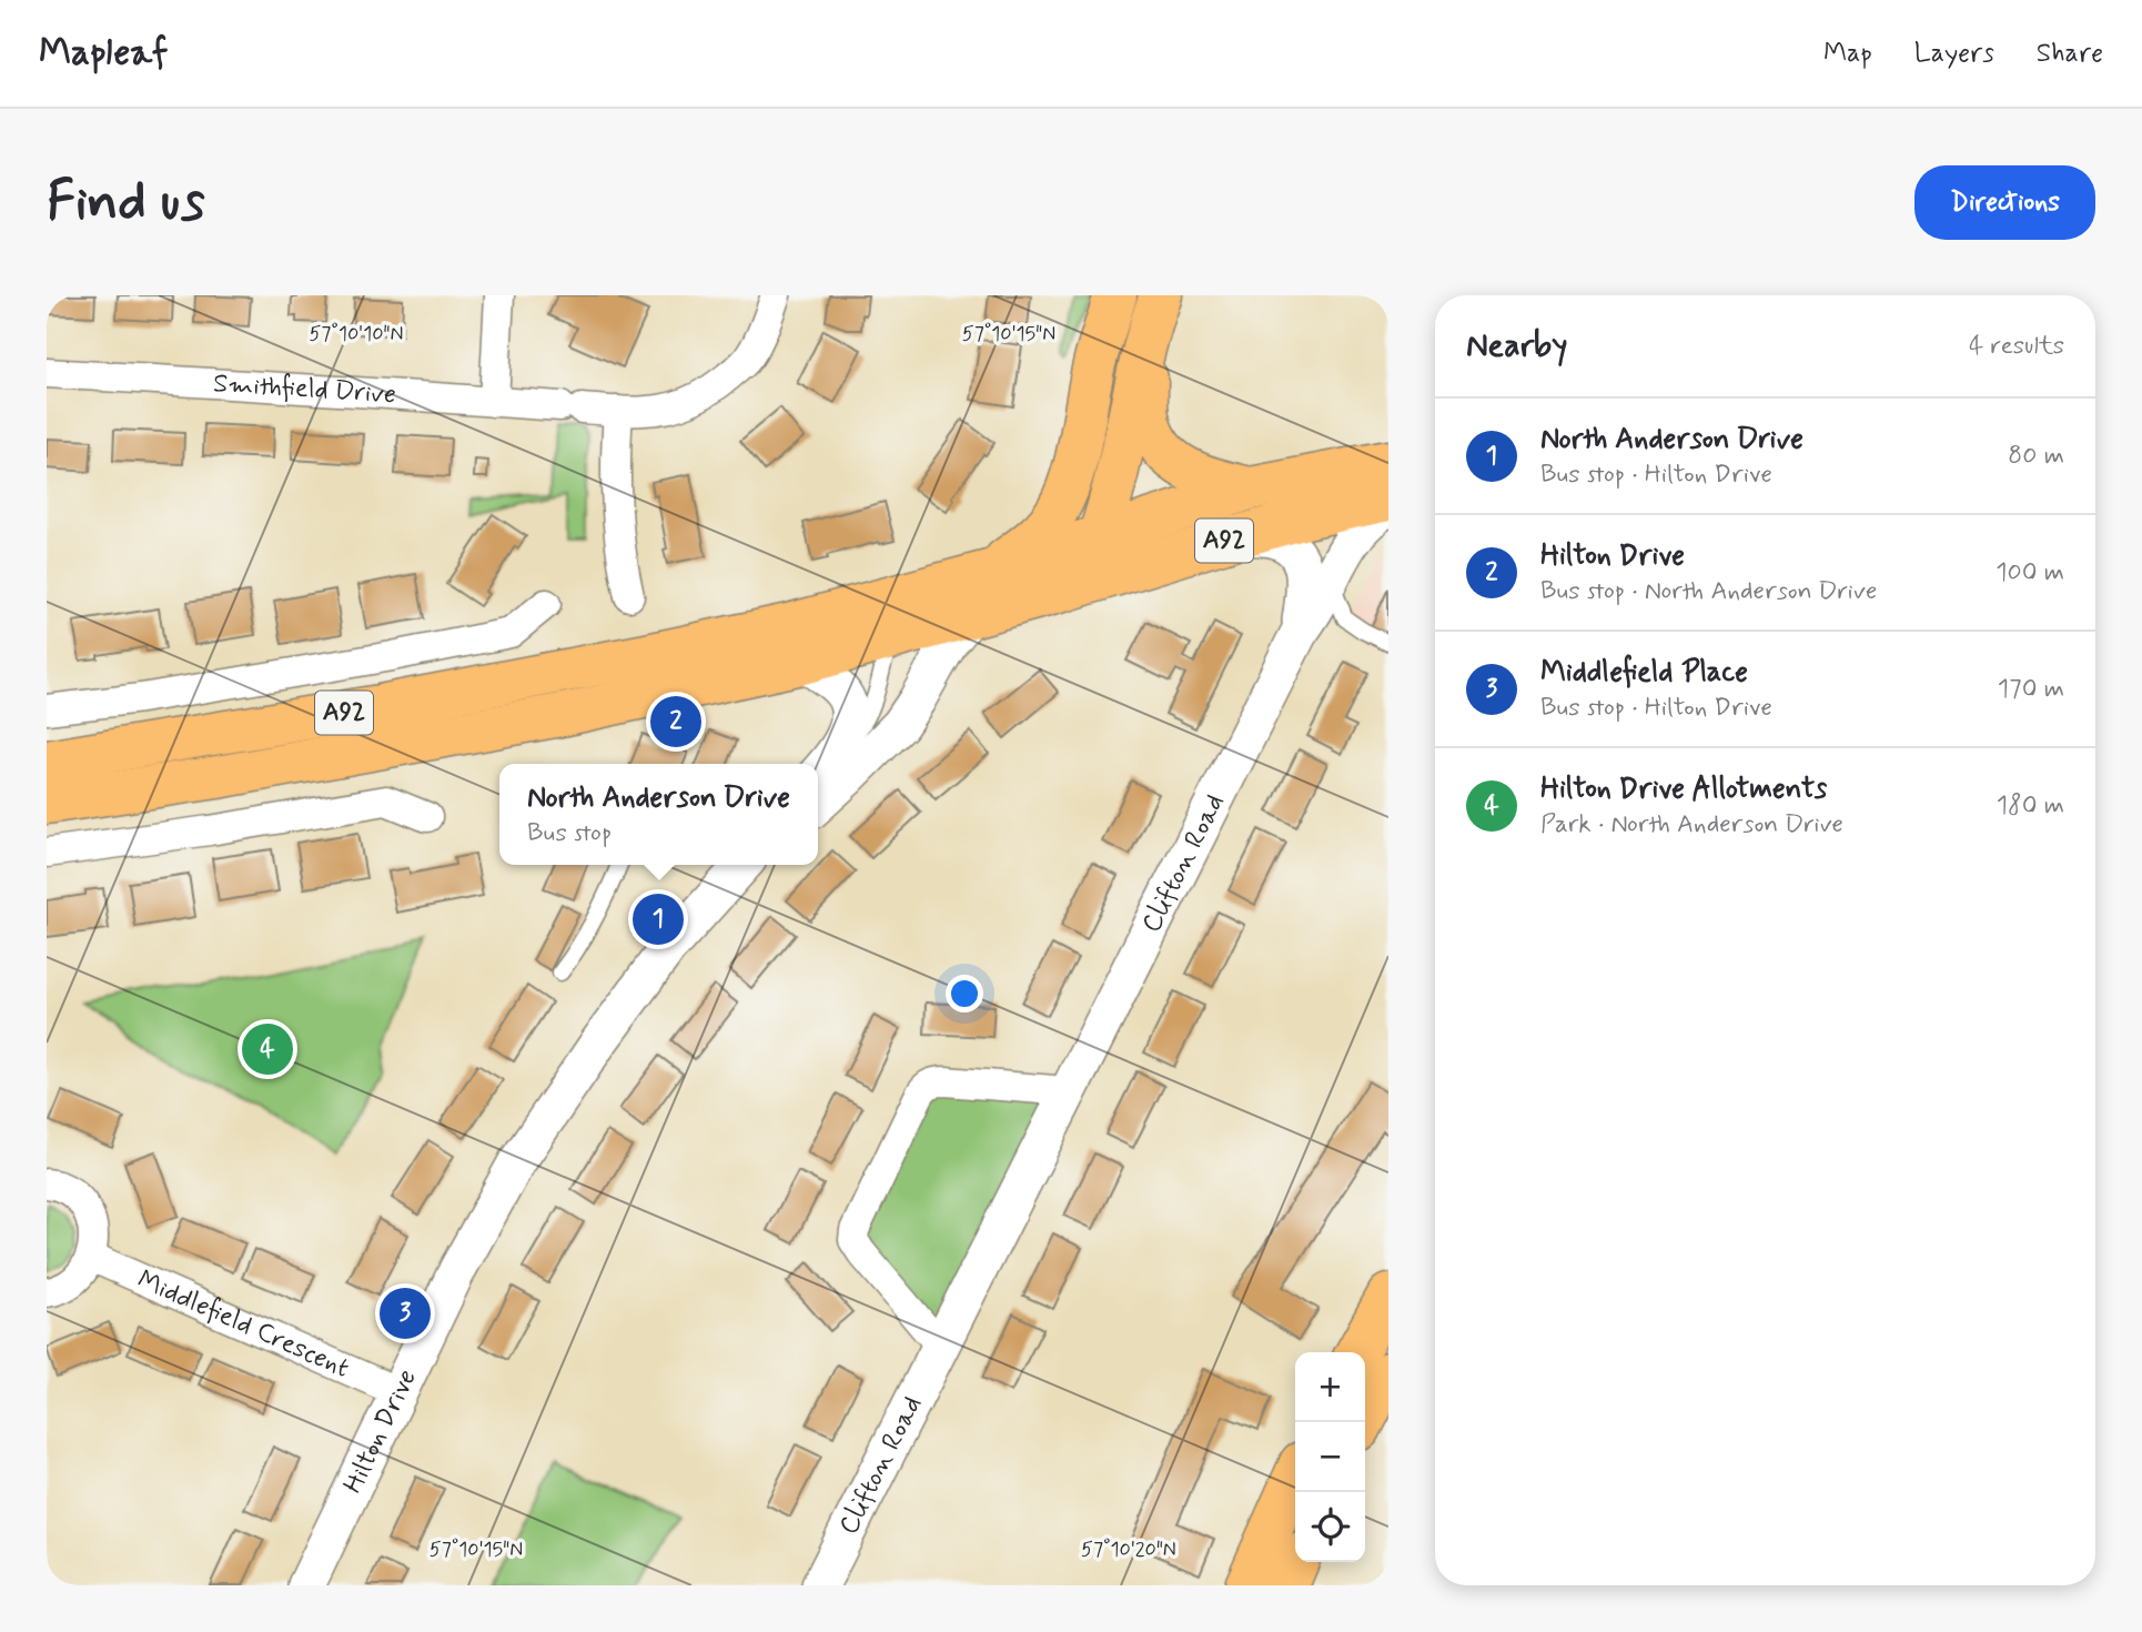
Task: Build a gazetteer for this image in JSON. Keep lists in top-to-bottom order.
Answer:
{
  "streets": {
    "main road": ["A92"],
    "street": [
      "Smithfield Drive",
      "Clifton Road",
      "Middlefield Crescent",
      "Hilton Drive"
    ]
  },
  "crossings": [
    ["A92", "Clifton Road"],
    ["Middlefield Crescent", "Hilton Drive"]
  ],
  "page": {
    "header": "Mapleaf",
    "nav": ["Map", "Layers", "Share"],
    "buttons": "Directions",
    "title": "Find us",
    "heading": ["Nearby", "4 results"],
    "list": [
      {
        "mark": "1",
        "name": "North Anderson Drive",
        "note": "Bus stop · Hilton Drive",
        "value": "80 m"
      },
      {
        "mark": "2",
        "name": "Hilton Drive",
        "note": "Bus stop · North Anderson Drive",
        "value": "100 m"
      },
      {
        "mark": "3",
        "name": "Middlefield Place",
        "note": "Bus stop · Hilton Drive",
        "value": "170 m"
      },
      {
        "mark": "4",
        "name": "Hilton Drive Allotments",
        "note": "Park · North Anderson Drive",
        "value": "180 m"
      }
    ],
    "pins": [
      "2",
      "1",
      "4",
      "3"
    ],
    "popup": ["North Anderson Drive", "Bus stop"],
    "map_buttons": ["+", "−"]
  },
  "coordinates": ["57°10'10\"N", "57°10'15\"N", "57°10'20\"N"]
}
